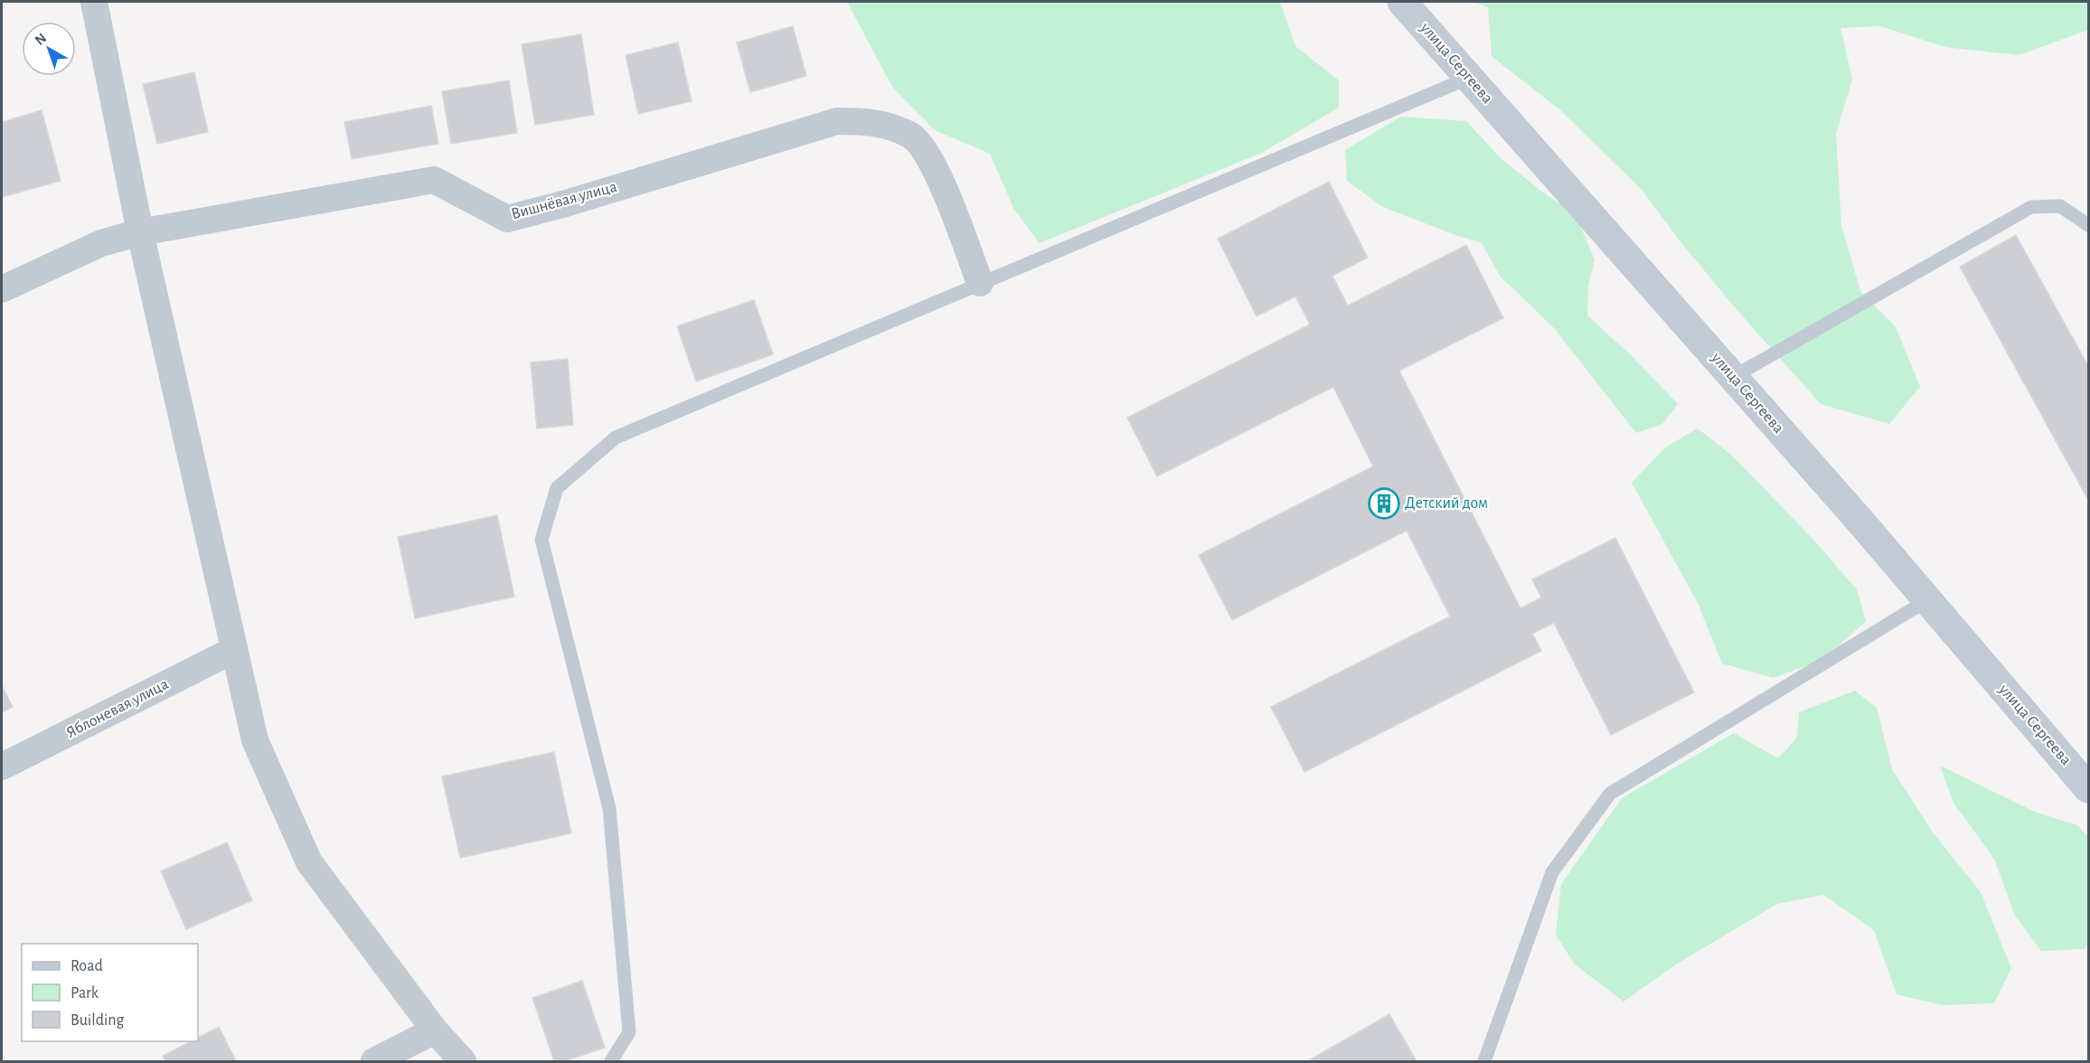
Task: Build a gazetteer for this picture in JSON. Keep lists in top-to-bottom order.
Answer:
{
  "streets": {
    "main road": ["улица Сергеева"],
    "street": ["Вишнёвая улица", "Яблоневая улица"]
  },
  "places": {
    "building": ["Детский дом"]
  },
  "legend": ["Road", "Park", "Building"],
  "north": "top left"
}
